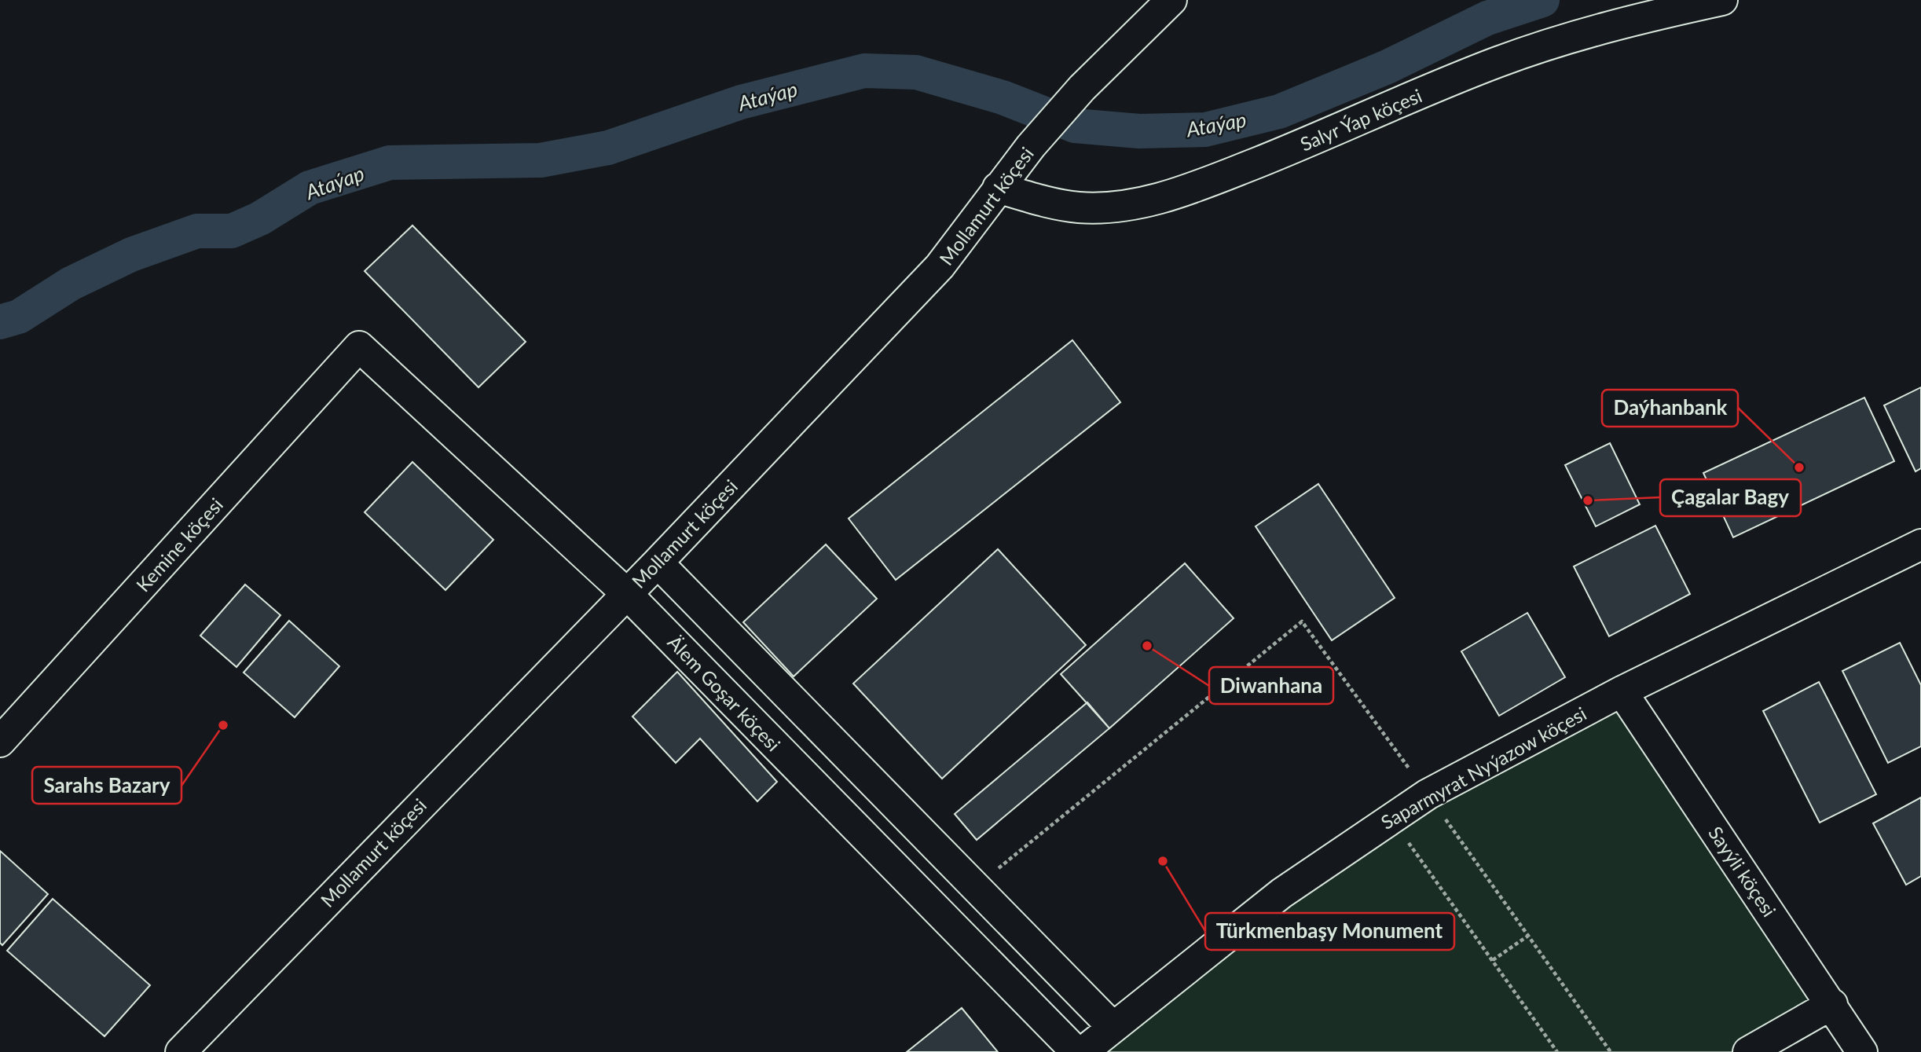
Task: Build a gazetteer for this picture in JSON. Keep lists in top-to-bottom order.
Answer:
{
  "streets": {
    "street": [
      "Salyr Ýap köçesi",
      "Mollamurt köçesi",
      "Kemine köçesi",
      "Älem Goşar köçesi",
      "Saparmyrat Nyýazow köçesi",
      "Sayýli köçesi"
    ]
  },
  "crossings": [
    ["Salyr Ýap köçesi", "Mollamurt köçesi"],
    ["Mollamurt köçesi", "Älem Goşar köçesi"],
    ["Kemine köçesi", "Älem Goşar köçesi"],
    ["Saparmyrat Nyýazow köçesi", "Sayýli köçesi"]
  ],
  "water": ["Ataýap"],
  "places": [
    "Daýhanbank",
    "Çagalar Bagy",
    "Diwanhana",
    "Sarahs Bazary",
    "Türkmenbaşy Monument"
  ]
}
